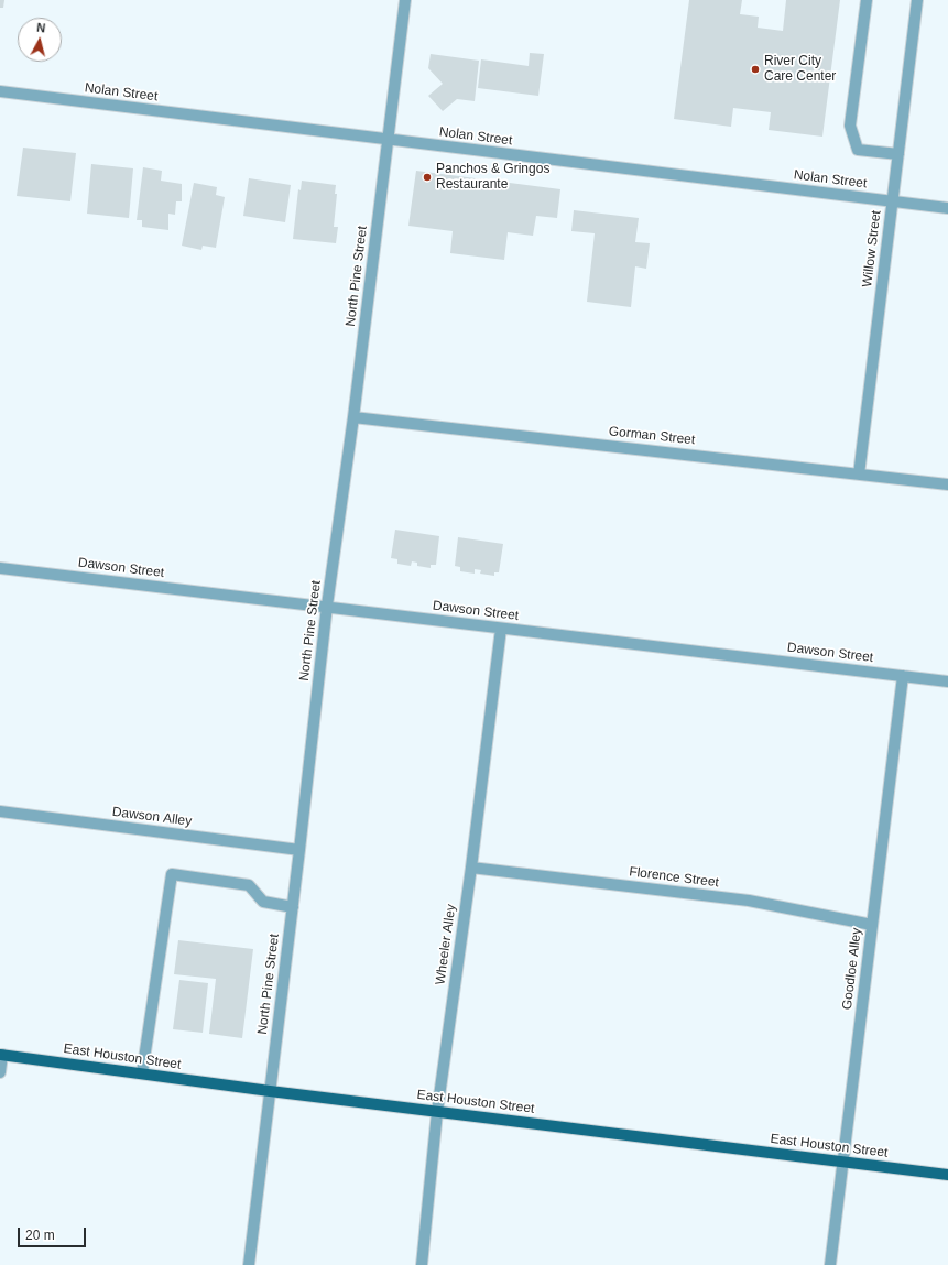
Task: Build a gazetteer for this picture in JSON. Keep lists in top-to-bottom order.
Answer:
{
  "streets": {
    "main road": ["East Houston Street"],
    "street": [
      "Nolan Street",
      "Willow Street",
      "North Pine Street",
      "Gorman Street",
      "Dawson Street",
      "Dawson Alley",
      "Florence Street",
      "Wheeler Alley",
      "Goodloe Alley"
    ]
  },
  "crossings": [
    ["Nolan Street", "Willow Street"],
    ["Nolan Street", "North Pine Street"],
    ["Willow Street", "Gorman Street"],
    ["North Pine Street", "Gorman Street"],
    ["North Pine Street", "Dawson Street"],
    ["North Pine Street", "Dawson Alley"],
    ["North Pine Street", "East Houston Street"],
    ["Dawson Street", "Wheeler Alley"],
    ["Dawson Street", "Goodloe Alley"],
    ["Florence Street", "Wheeler Alley"],
    ["Florence Street", "Goodloe Alley"],
    ["Wheeler Alley", "East Houston Street"],
    ["Goodloe Alley", "East Houston Street"]
  ],
  "places": ["River City Care Center", "Panchos & Gringos Restaurante"],
  "scale_bar": "20 m",
  "north": "top"
}
